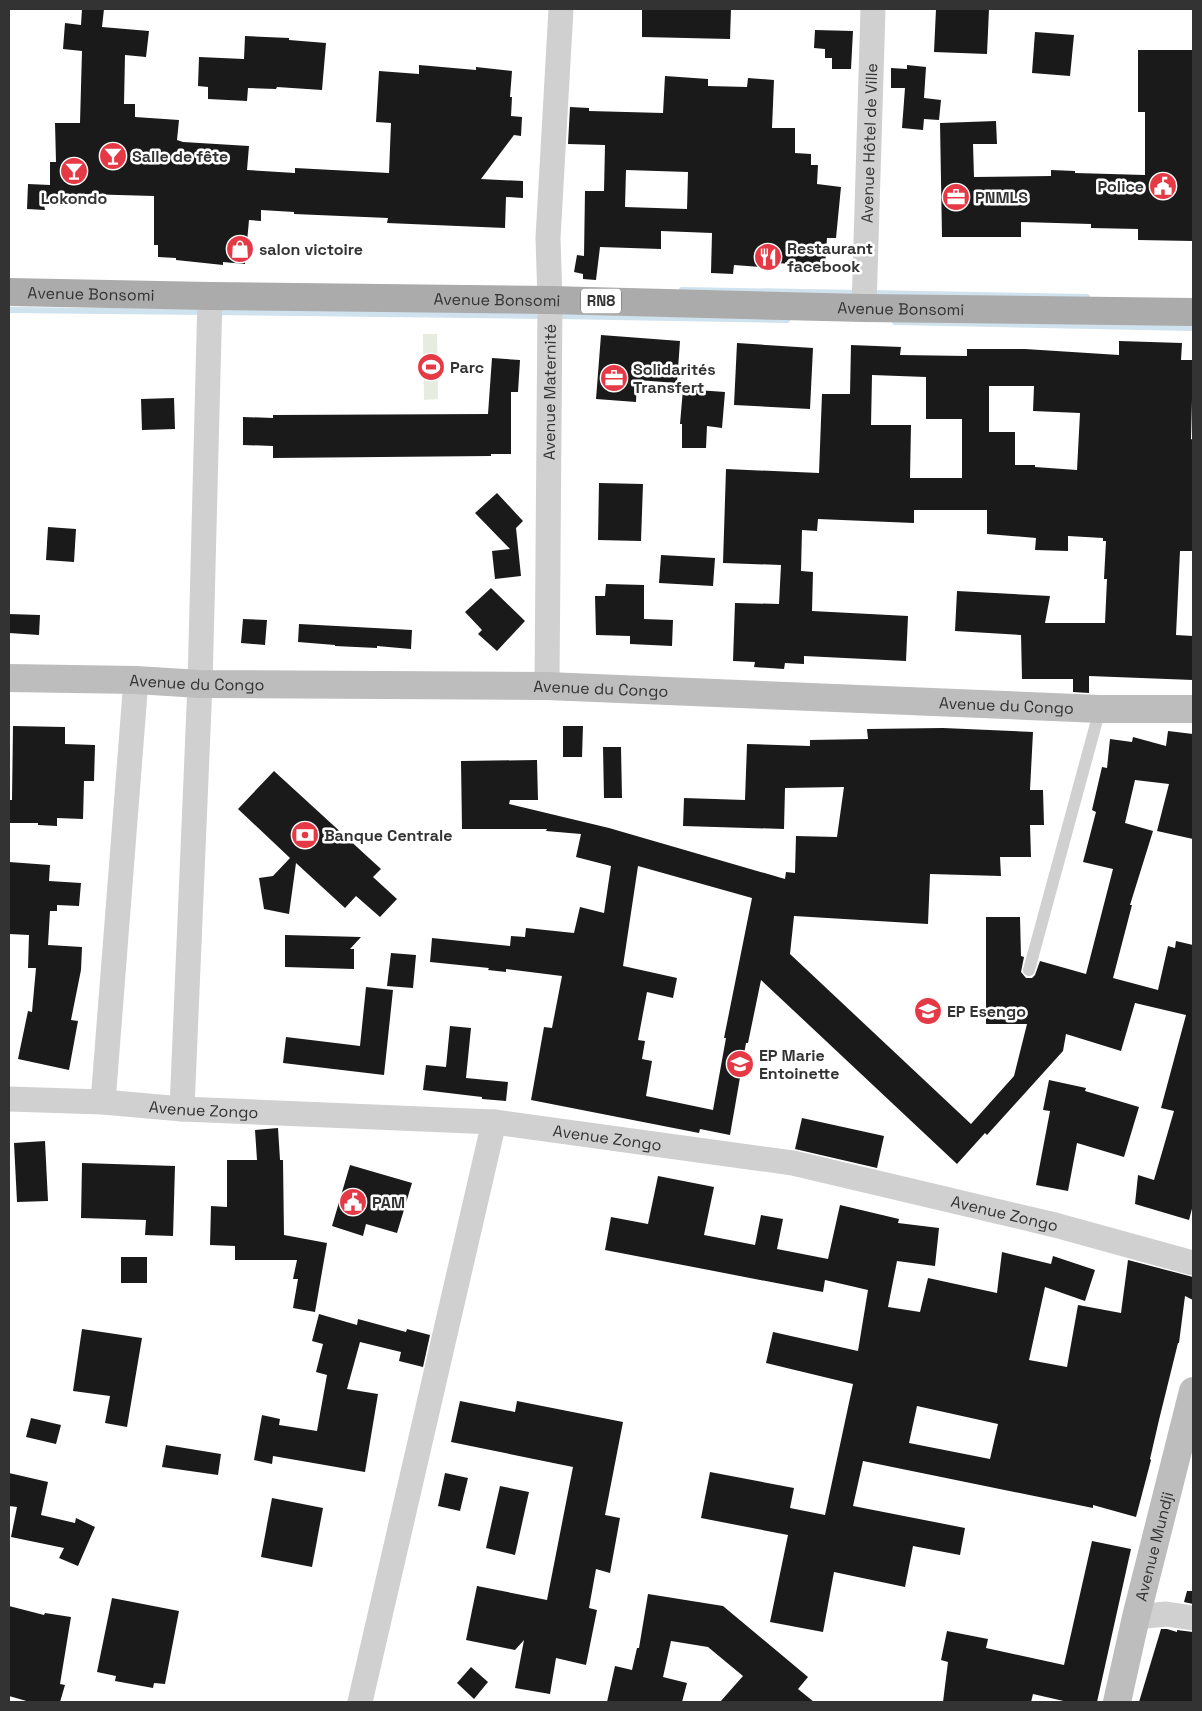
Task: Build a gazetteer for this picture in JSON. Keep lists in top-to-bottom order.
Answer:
{
  "streets": {
    "main road": ["Avenue Bonsomi", "RN8"],
    "street": [
      "Avenue Hôtel de Ville",
      "Avenue Maternité",
      "Avenue du Congo",
      "Avenue Zongo",
      "Avenue Mundji"
    ]
  },
  "crossings": [
    ["Avenue Hôtel de Ville", "Avenue Bonsomi"],
    ["Avenue Bonsomi", "Avenue Maternité"],
    ["Avenue Maternité", "Avenue du Congo"]
  ],
  "places": {
    "bar": ["Salle de fête", "Lokondo"],
    "public building": ["Police", "PAM"],
    "office": ["PNMLS", "Solidarités Transfert"],
    "shop": ["salon victoire"],
    "restaurant": ["Restaurant facebook"],
    "sports": ["Parc"],
    "bank": ["Banque Centrale"],
    "school or university": ["EP Esengo", "EP Marie Entoinette"]
  }
}
